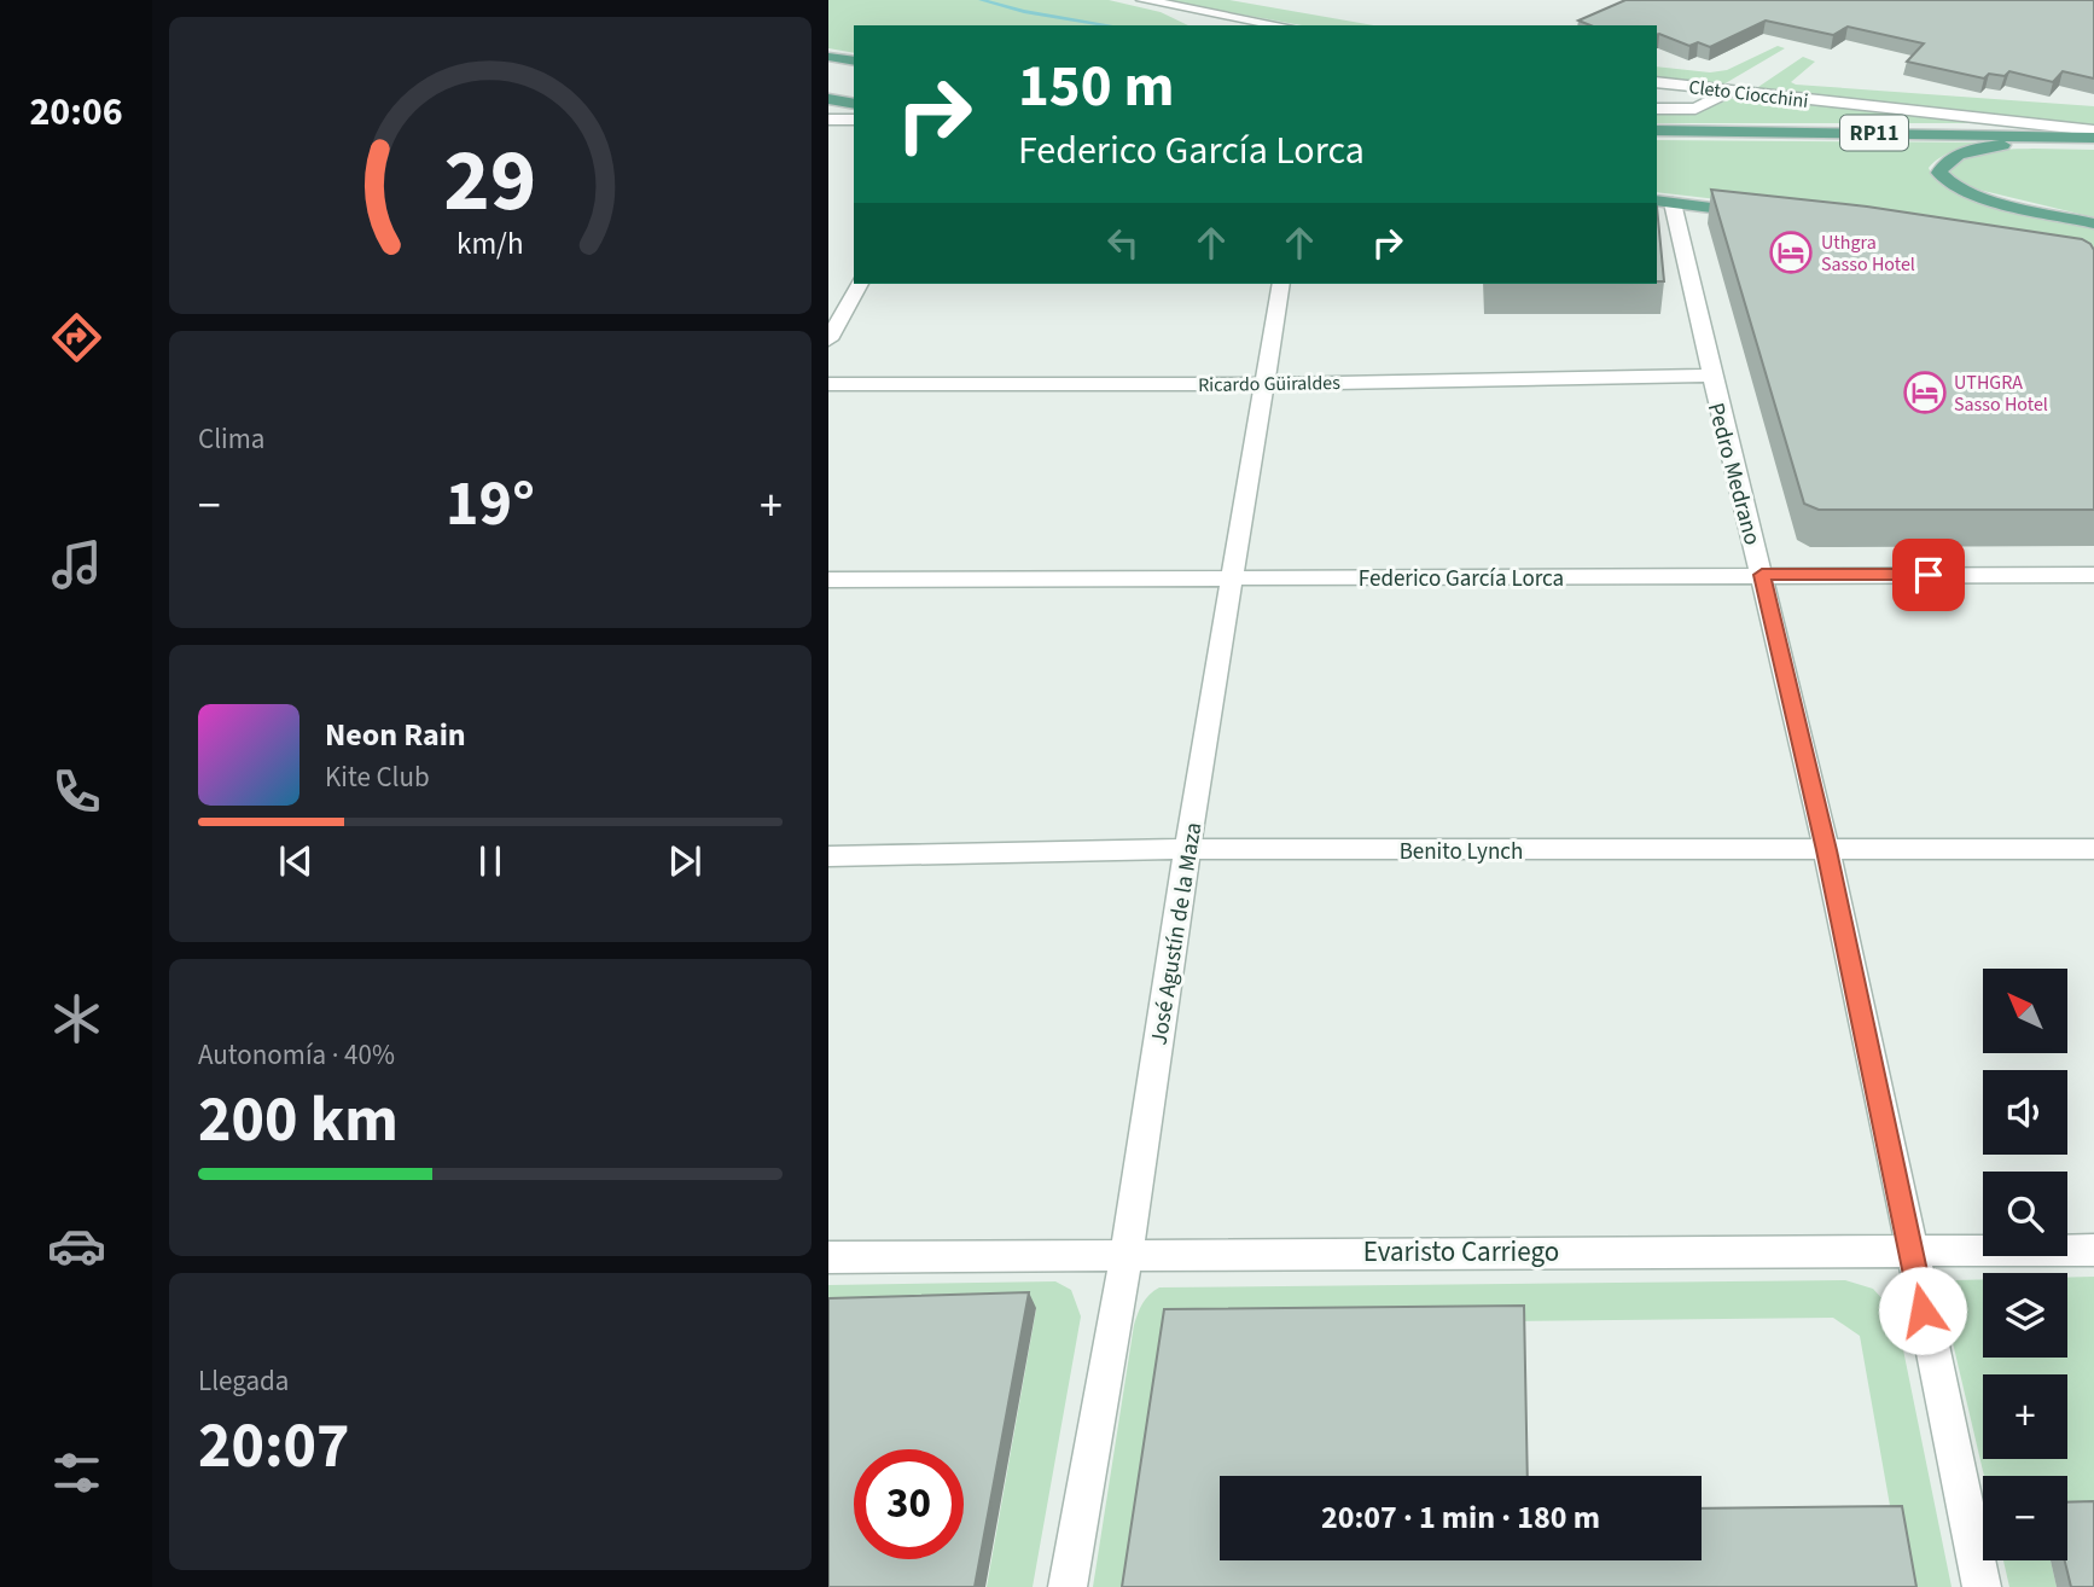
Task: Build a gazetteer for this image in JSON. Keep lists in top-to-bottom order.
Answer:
{
  "streets": {
    "main road": ["RP11"],
    "street": [
      "Cleto Ciocchini",
      "Ricardo Güiraldes",
      "Pedro Medrano",
      "Federico García Lorca",
      "Benito Lynch",
      "José Agustín de la Maza",
      "Evaristo Carriego"
    ]
  },
  "crossings": [
    ["Ricardo Güiraldes", "Pedro Medrano"],
    ["Ricardo Güiraldes", "José Agustín de la Maza"],
    ["Pedro Medrano", "Federico García Lorca"],
    ["Pedro Medrano", "Benito Lynch"],
    ["Pedro Medrano", "Evaristo Carriego"],
    ["Federico García Lorca", "José Agustín de la Maza"],
    ["Benito Lynch", "José Agustín de la Maza"],
    ["José Agustín de la Maza", "Evaristo Carriego"]
  ],
  "places": {
    "hotel": ["Uthgra Sasso Hotel", "UTHGRA Sasso Hotel"]
  },
  "north": "top left",
  "page": {
    "tabs": "20:06",
    "turn": ["150 m", "Federico García Lorca"],
    "tile": [
      "Clima",
      ["Autonomía · 40%", "200 km"],
      ["Llegada", "20:07"]
    ],
    "heat": ["−", "19°", "+"],
    "song": ["Neon Rain", "Kite Club"],
    "map_buttons": ["+", "−"],
    "limit": "30",
    "trip": "20:07 · 1 min · 180 m",
    "gauge": ["29", "km/h"]
  }
}
